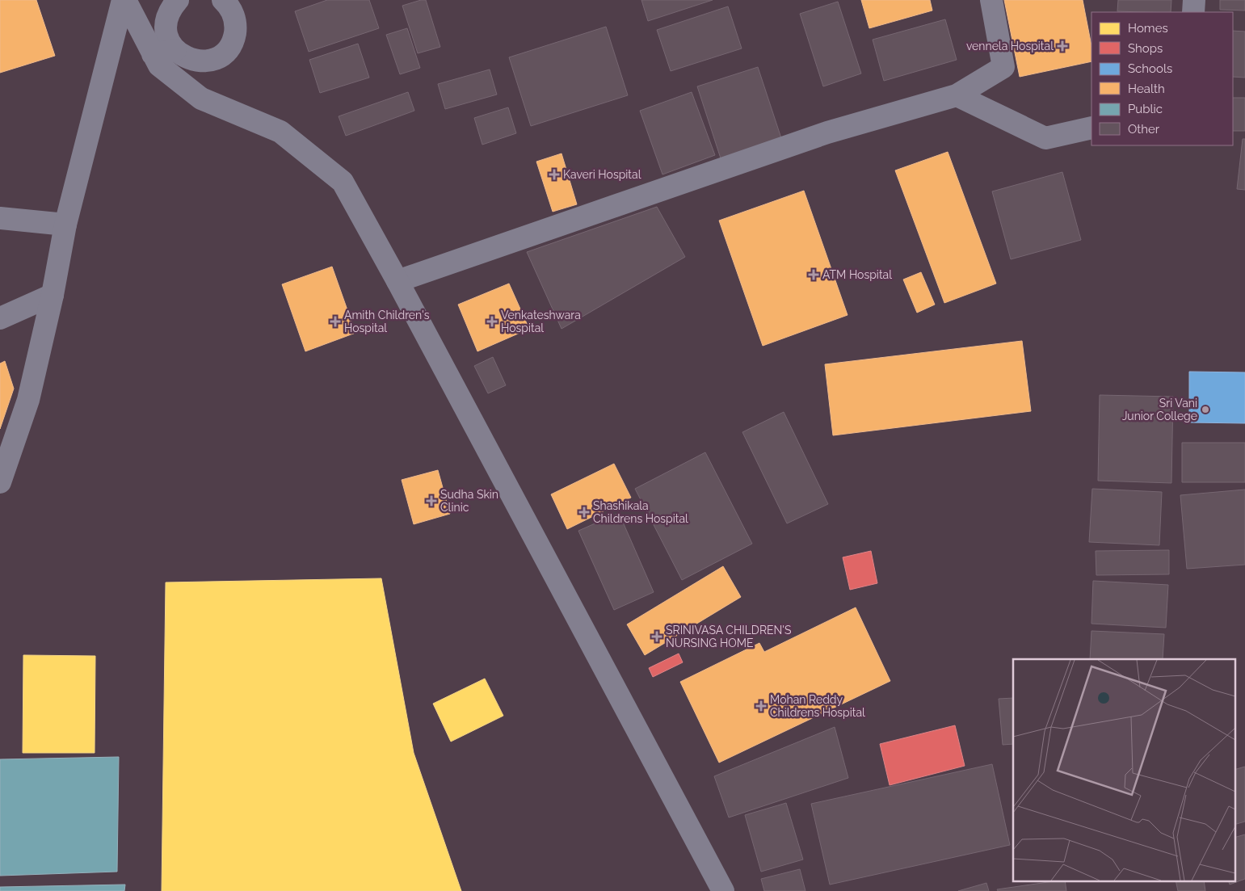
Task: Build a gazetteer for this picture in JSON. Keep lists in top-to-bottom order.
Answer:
{
  "places": {
    "health": [
      "vennela Hospital",
      "Kaveri Hospital",
      "ATM Hospital",
      "Amith Children's Hospital",
      "Venkateshwara Hospital",
      "Sudha Skin Clinic",
      "Shashikala Childrens Hospital",
      "SRINIVASA CHILDREN'S NURSING HOME",
      "Mohan Reddy Childrens Hospital"
    ],
    "other": ["Sri Vani Junior College"]
  },
  "legend": [
    "Homes",
    "Shops",
    "Schools",
    "Health",
    "Public",
    "Other"
  ]
}
